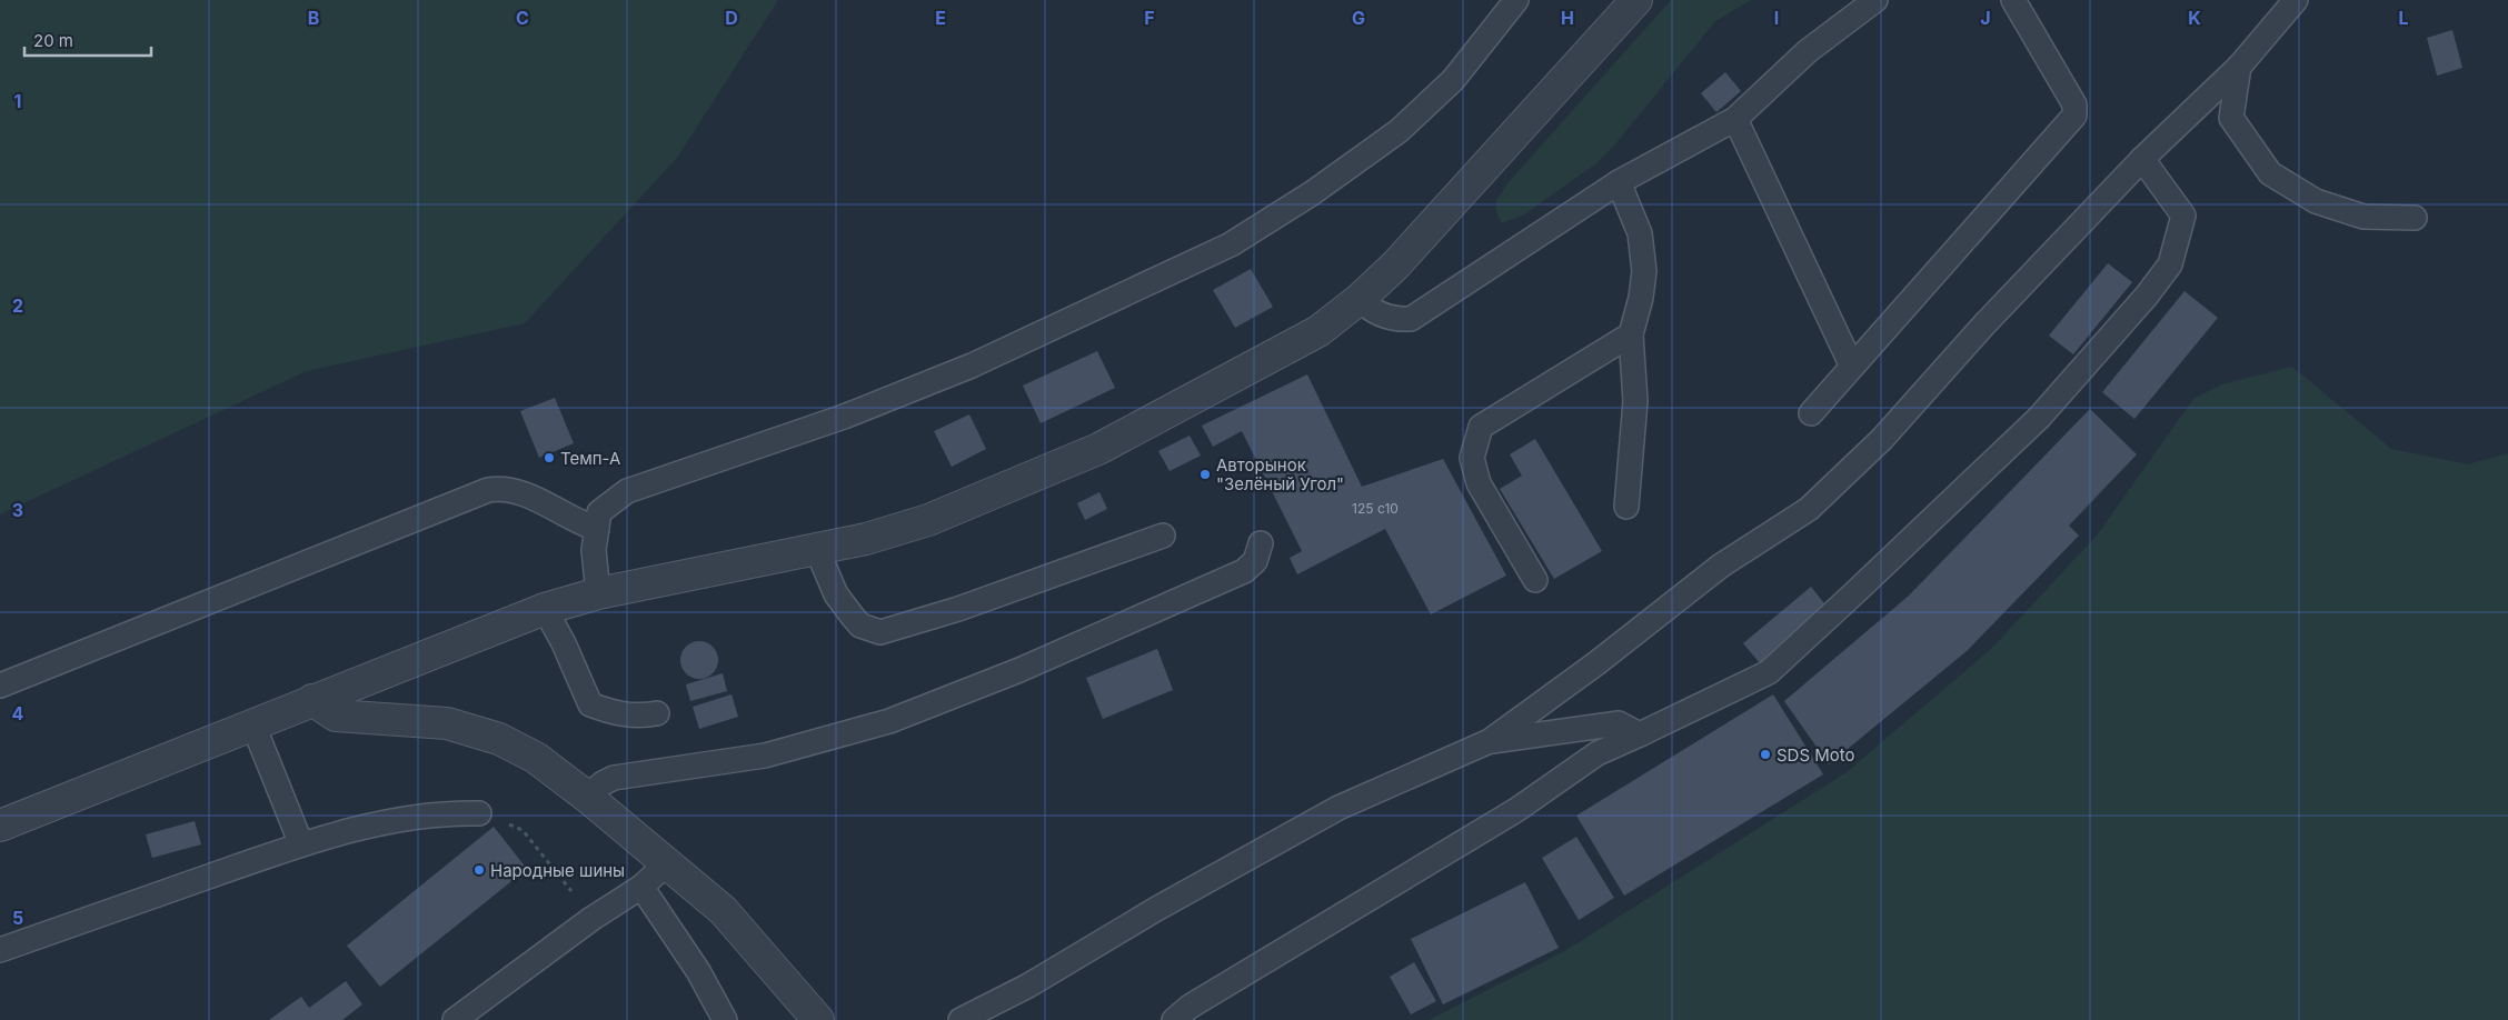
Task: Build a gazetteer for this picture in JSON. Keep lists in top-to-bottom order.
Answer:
{
  "places": [
    "Темп-А",
    "Авторынок \"Зелёный Угол\"",
    "SDS Moto",
    "Народные шины"
  ],
  "house_numbers": ["125 с10"],
  "scale_bar": "20 m",
  "grid": {
    "columns": [
      "B",
      "C",
      "D",
      "E",
      "F",
      "G",
      "H",
      "I",
      "J",
      "K",
      "L"
    ],
    "rows": [
      "1",
      "2",
      "3",
      "4",
      "5"
    ]
  }
}
